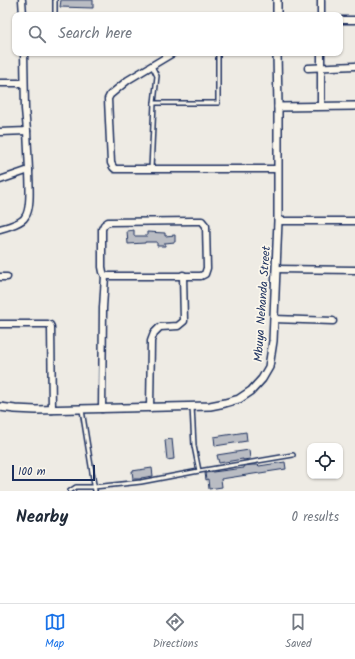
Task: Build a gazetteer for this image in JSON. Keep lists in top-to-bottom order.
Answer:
{
  "streets": {
    "street": ["Mbuya Nehanda Street"]
  },
  "scale_bar": "100 m",
  "page": {
    "search": "Search here",
    "scale": "100 m",
    "heading": ["Nearby", "0 results"],
    "nav": ["Map", "Directions", "Saved"]
  }
}
